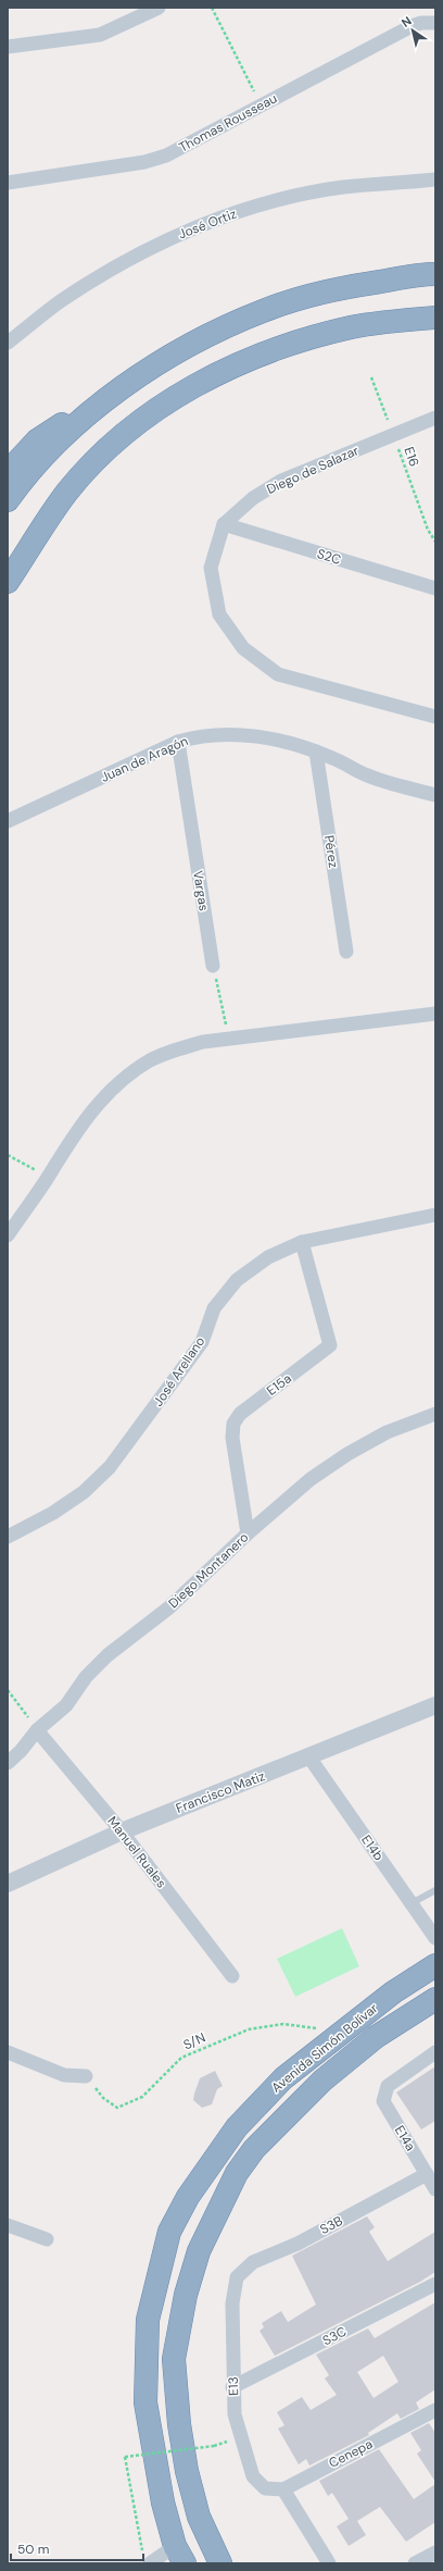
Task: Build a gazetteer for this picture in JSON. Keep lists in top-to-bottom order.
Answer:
{
  "streets": {
    "highway": ["Avenida Simón Bolívar"],
    "street": [
      "Thomas Rousseau",
      "José Ortiz",
      "Diego de Salazar",
      "S2C",
      "Juan de Aragón",
      "Pérez",
      "Vargas",
      "José Arellano",
      "E15a",
      "Diego Montanero",
      "Francisco Matiz",
      "E14b",
      "Manuel Ruales",
      "E14a",
      "S3B",
      "S3C",
      "E13",
      "Cenepa"
    ],
    "path": ["E16", "S/N"]
  },
  "crossings": [
    ["E16", "Diego de Salazar"],
    ["Diego de Salazar", "S2C"],
    ["Juan de Aragón", "Pérez"],
    ["Juan de Aragón", "Vargas"],
    ["José Arellano", "E15a"],
    ["E15a", "Diego Montanero"],
    ["Diego Montanero", "Manuel Ruales"],
    ["Francisco Matiz", "E14b"],
    ["Francisco Matiz", "Manuel Ruales"],
    ["S/N", "Avenida Simón Bolívar"],
    ["E14a", "S3B"],
    ["S3B", "E13"],
    ["S3C", "E13"],
    ["E13", "Cenepa"]
  ],
  "scale_bar": "50 m",
  "north": "top left"
}
